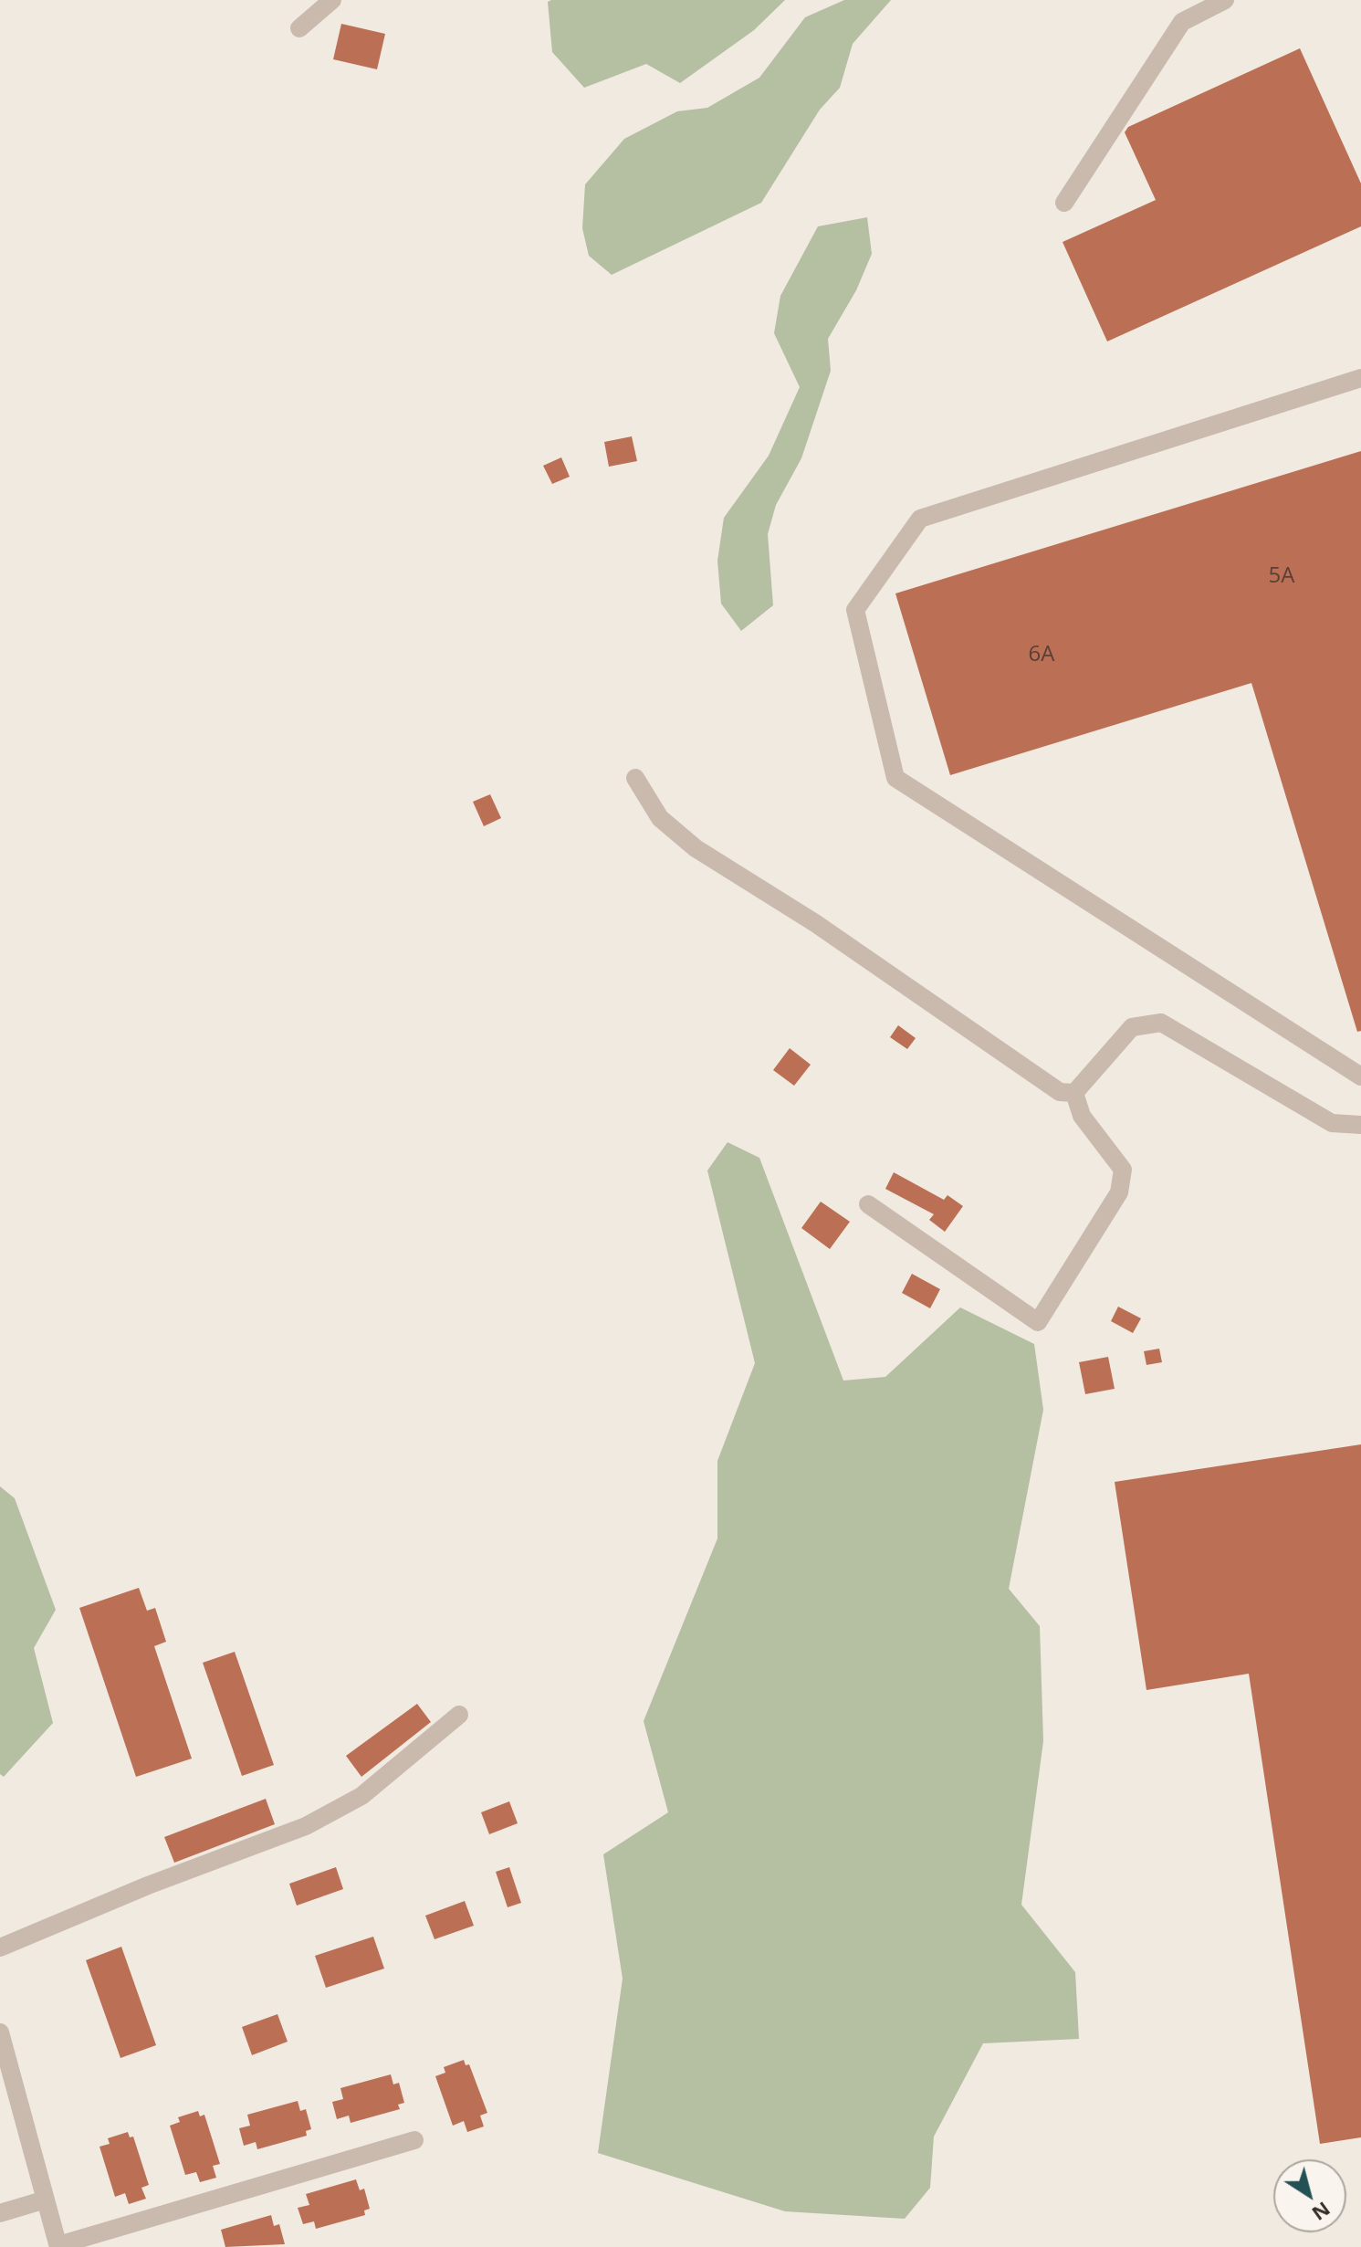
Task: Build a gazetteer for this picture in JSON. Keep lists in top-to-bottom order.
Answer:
{
  "house_numbers": ["5А", "6А"],
  "north": "bottom right"
}
